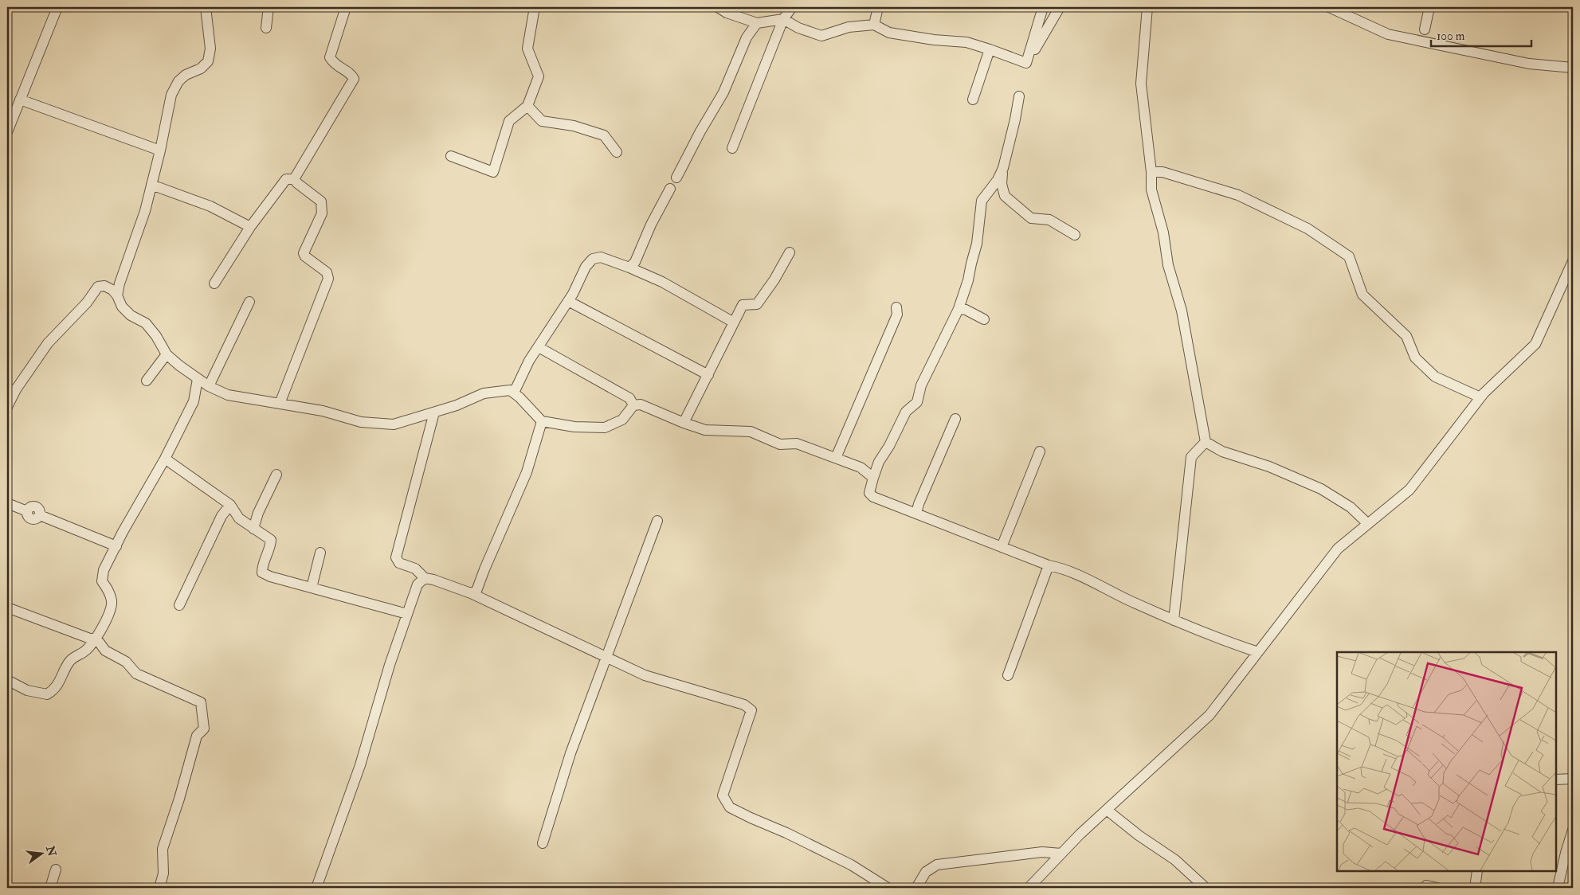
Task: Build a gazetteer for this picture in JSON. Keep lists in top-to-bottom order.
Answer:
{
  "scale_bar": "100 m",
  "north": "right"
}
